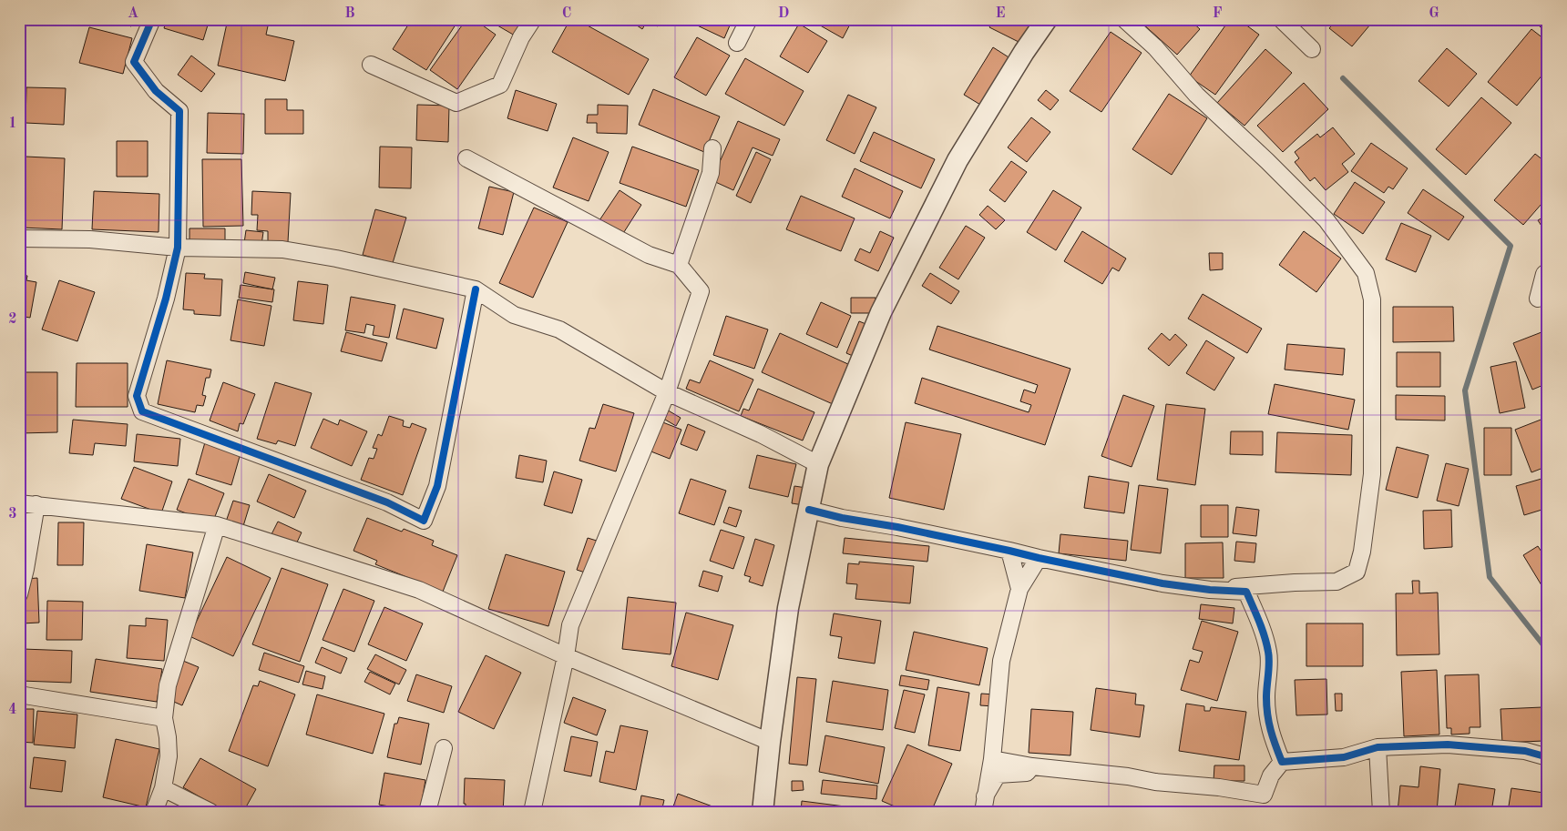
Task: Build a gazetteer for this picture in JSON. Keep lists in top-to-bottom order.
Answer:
{
  "grid": {
    "columns": [
      "A",
      "B",
      "C",
      "D",
      "E",
      "F",
      "G"
    ],
    "rows": [
      "1",
      "2",
      "3",
      "4"
    ]
  }
}
